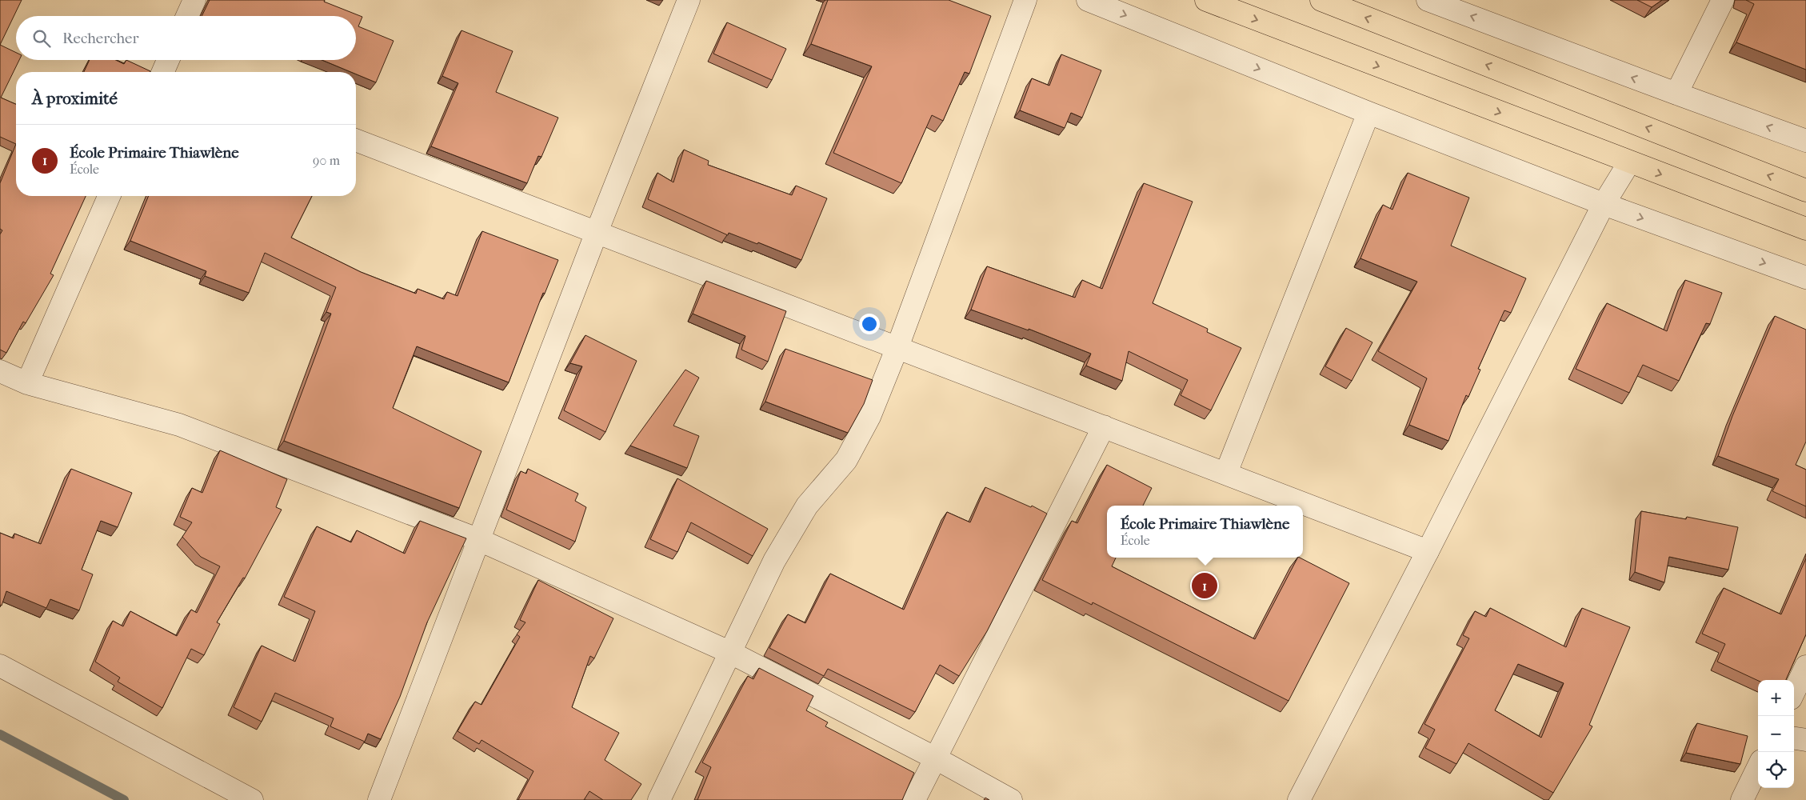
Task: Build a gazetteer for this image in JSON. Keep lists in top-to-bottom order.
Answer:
{
  "page": {
    "search": "Rechercher",
    "heading": "À proximité",
    "list": [
      {
        "mark": "1",
        "name": "École Primaire Thiawlène",
        "note": "École",
        "value": "90 m"
      }
    ],
    "popup": ["École Primaire Thiawlène", "École"],
    "pins": "1",
    "map_buttons": ["+", "−"]
  }
}
